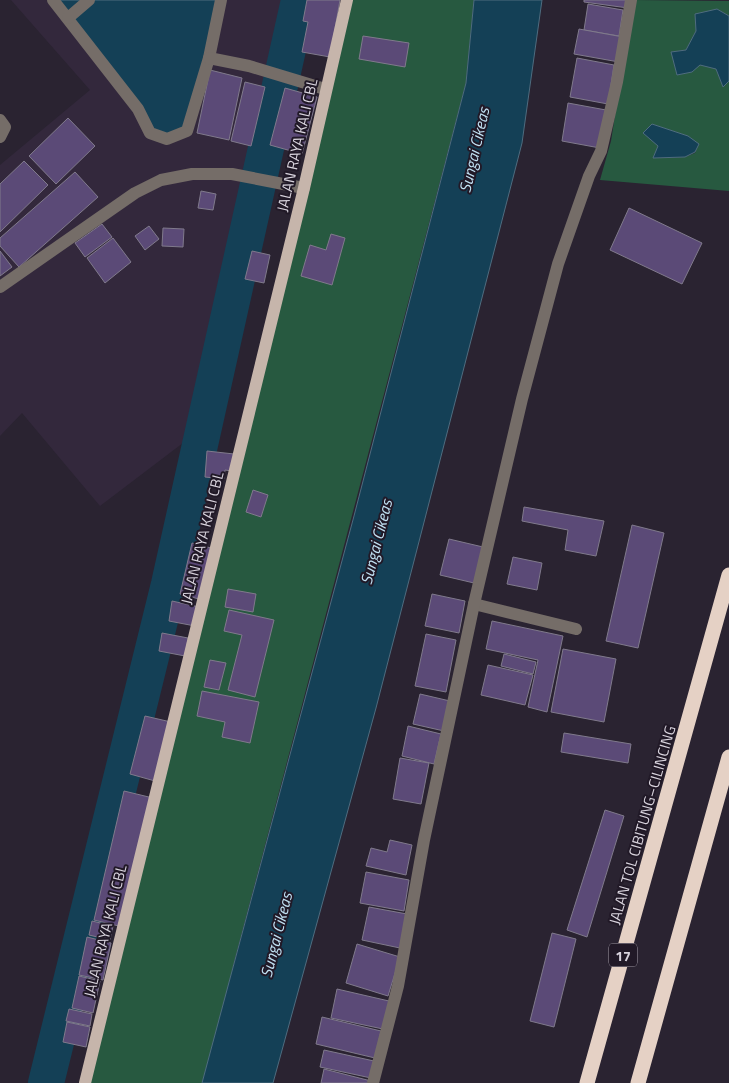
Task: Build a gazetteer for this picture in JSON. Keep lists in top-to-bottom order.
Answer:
{
  "streets": {
    "highway": ["JALAN TOL CIBITUNG–CILINCING", "17"],
    "main road": ["JALAN RAYA KALI CBL"]
  },
  "water": ["Sungai Cikeas"]
}
